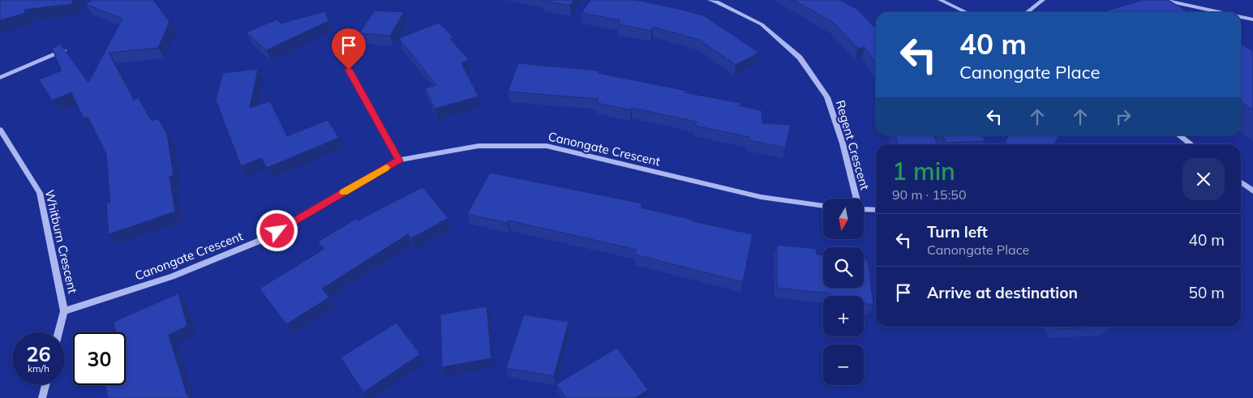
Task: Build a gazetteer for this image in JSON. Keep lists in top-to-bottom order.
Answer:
{
  "streets": {
    "street": ["Regent Crescent", "Canongate Crescent", "Whitburn Crescent"]
  },
  "crossings": [
    ["Canongate Crescent", "Whitburn Crescent"]
  ],
  "north": "bottom",
  "page": {
    "turn": ["40 m", "Canongate Place"],
    "heading": ["1 min", "90 m · 15:50"],
    "map_buttons": ["+", "−"],
    "list": [
      {
        "name": "Turn left",
        "note": "Canongate Place",
        "value": "40 m"
      },
      {
        "name": "Arrive at destination",
        "value": "50 m"
      }
    ],
    "speed": "26 km/h",
    "limit": "30"
  }
}
